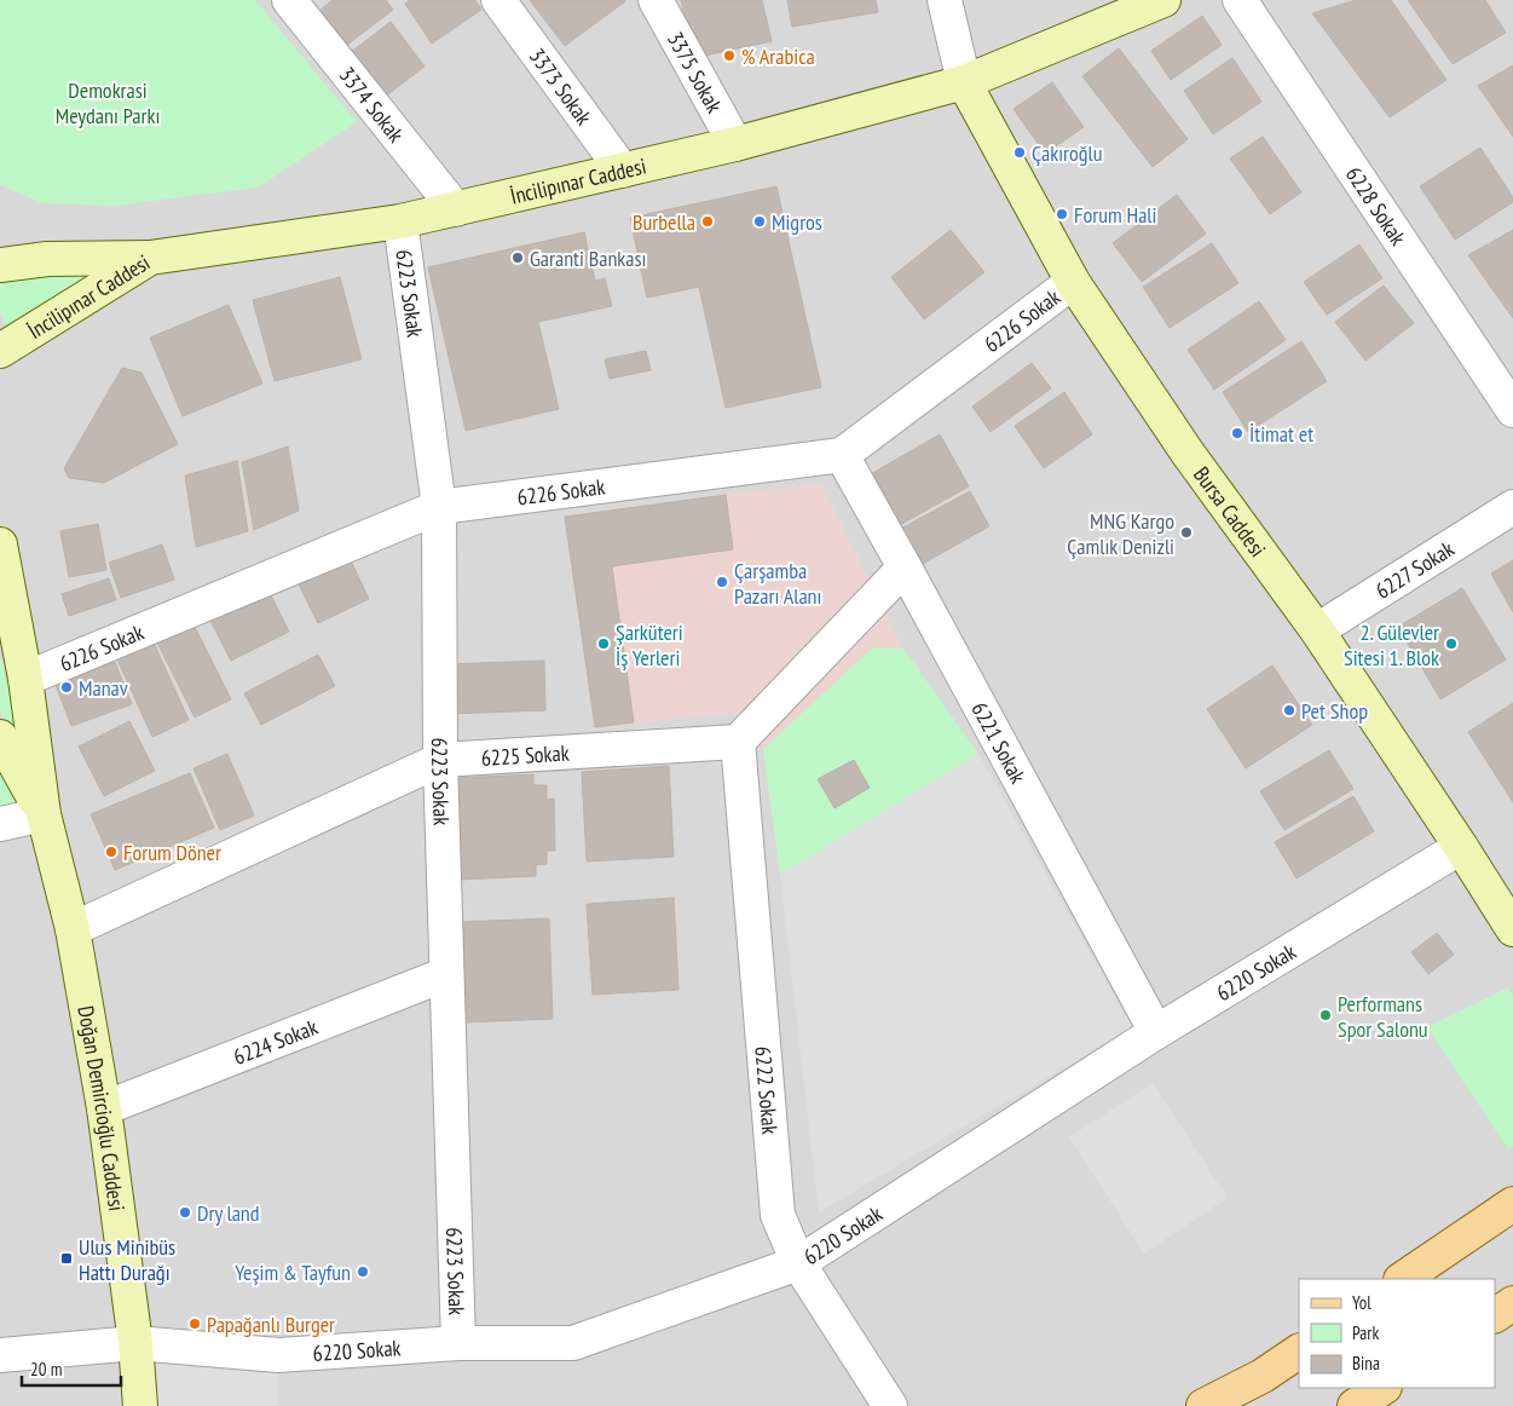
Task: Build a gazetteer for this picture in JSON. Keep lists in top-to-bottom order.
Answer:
{
  "streets": {
    "main road": ["İncilipınar Caddesi", "Bursa Caddesi", "Doğan Demircioğlu Caddesi"],
    "street": [
      "3375 Sokak",
      "3373 Sokak",
      "3374 Sokak",
      "6228 Sokak",
      "6223 Sokak",
      "6226 Sokak",
      "6227 Sokak",
      "6221 Sokak",
      "6225 Sokak",
      "6220 Sokak",
      "6224 Sokak",
      "6222 Sokak"
    ]
  },
  "crossings": [
    ["3375 Sokak", "İncilipınar Caddesi"],
    ["3373 Sokak", "İncilipınar Caddesi"],
    ["3374 Sokak", "İncilipınar Caddesi"],
    ["İncilipınar Caddesi", "6223 Sokak"],
    ["İncilipınar Caddesi", "Bursa Caddesi"],
    ["6223 Sokak", "6226 Sokak"],
    ["6223 Sokak", "6225 Sokak"],
    ["6223 Sokak", "6220 Sokak"],
    ["6223 Sokak", "6224 Sokak"],
    ["6226 Sokak", "Bursa Caddesi"],
    ["6226 Sokak", "6221 Sokak"],
    ["6226 Sokak", "Doğan Demircioğlu Caddesi"],
    ["Bursa Caddesi", "6227 Sokak"],
    ["Bursa Caddesi", "6220 Sokak"],
    ["6221 Sokak", "6220 Sokak"],
    ["6225 Sokak", "6222 Sokak"],
    ["6225 Sokak", "Doğan Demircioğlu Caddesi"],
    ["6220 Sokak", "6222 Sokak"],
    ["6220 Sokak", "Doğan Demircioğlu Caddesi"],
    ["6224 Sokak", "Doğan Demircioğlu Caddesi"]
  ],
  "parks": ["Demokrasi Meydanı Parkı"],
  "places": {
    "other": [
      "% Arabica",
      "Çakıroğlu",
      "Forum Hali",
      "Burbella",
      "Migros",
      "Garanti Bankası",
      "İtimat et",
      "MNG Kargo Çamlık Denizli",
      "Çarşamba Pazarı Alanı",
      "Şarküteri İş Yerleri",
      "2. Gülevler Sitesi 1. Blok",
      "Manav",
      "Pet Shop",
      "Forum Döner",
      "Performans Spor Salonu",
      "Dry land",
      "Yeşim & Tayfun",
      "Papağanlı Burger"
    ],
    "transit": ["Ulus Minibüs Hattı Durağı"]
  },
  "legend": ["Yol", "Park", "Bina"],
  "scale_bar": "20 m"
}
